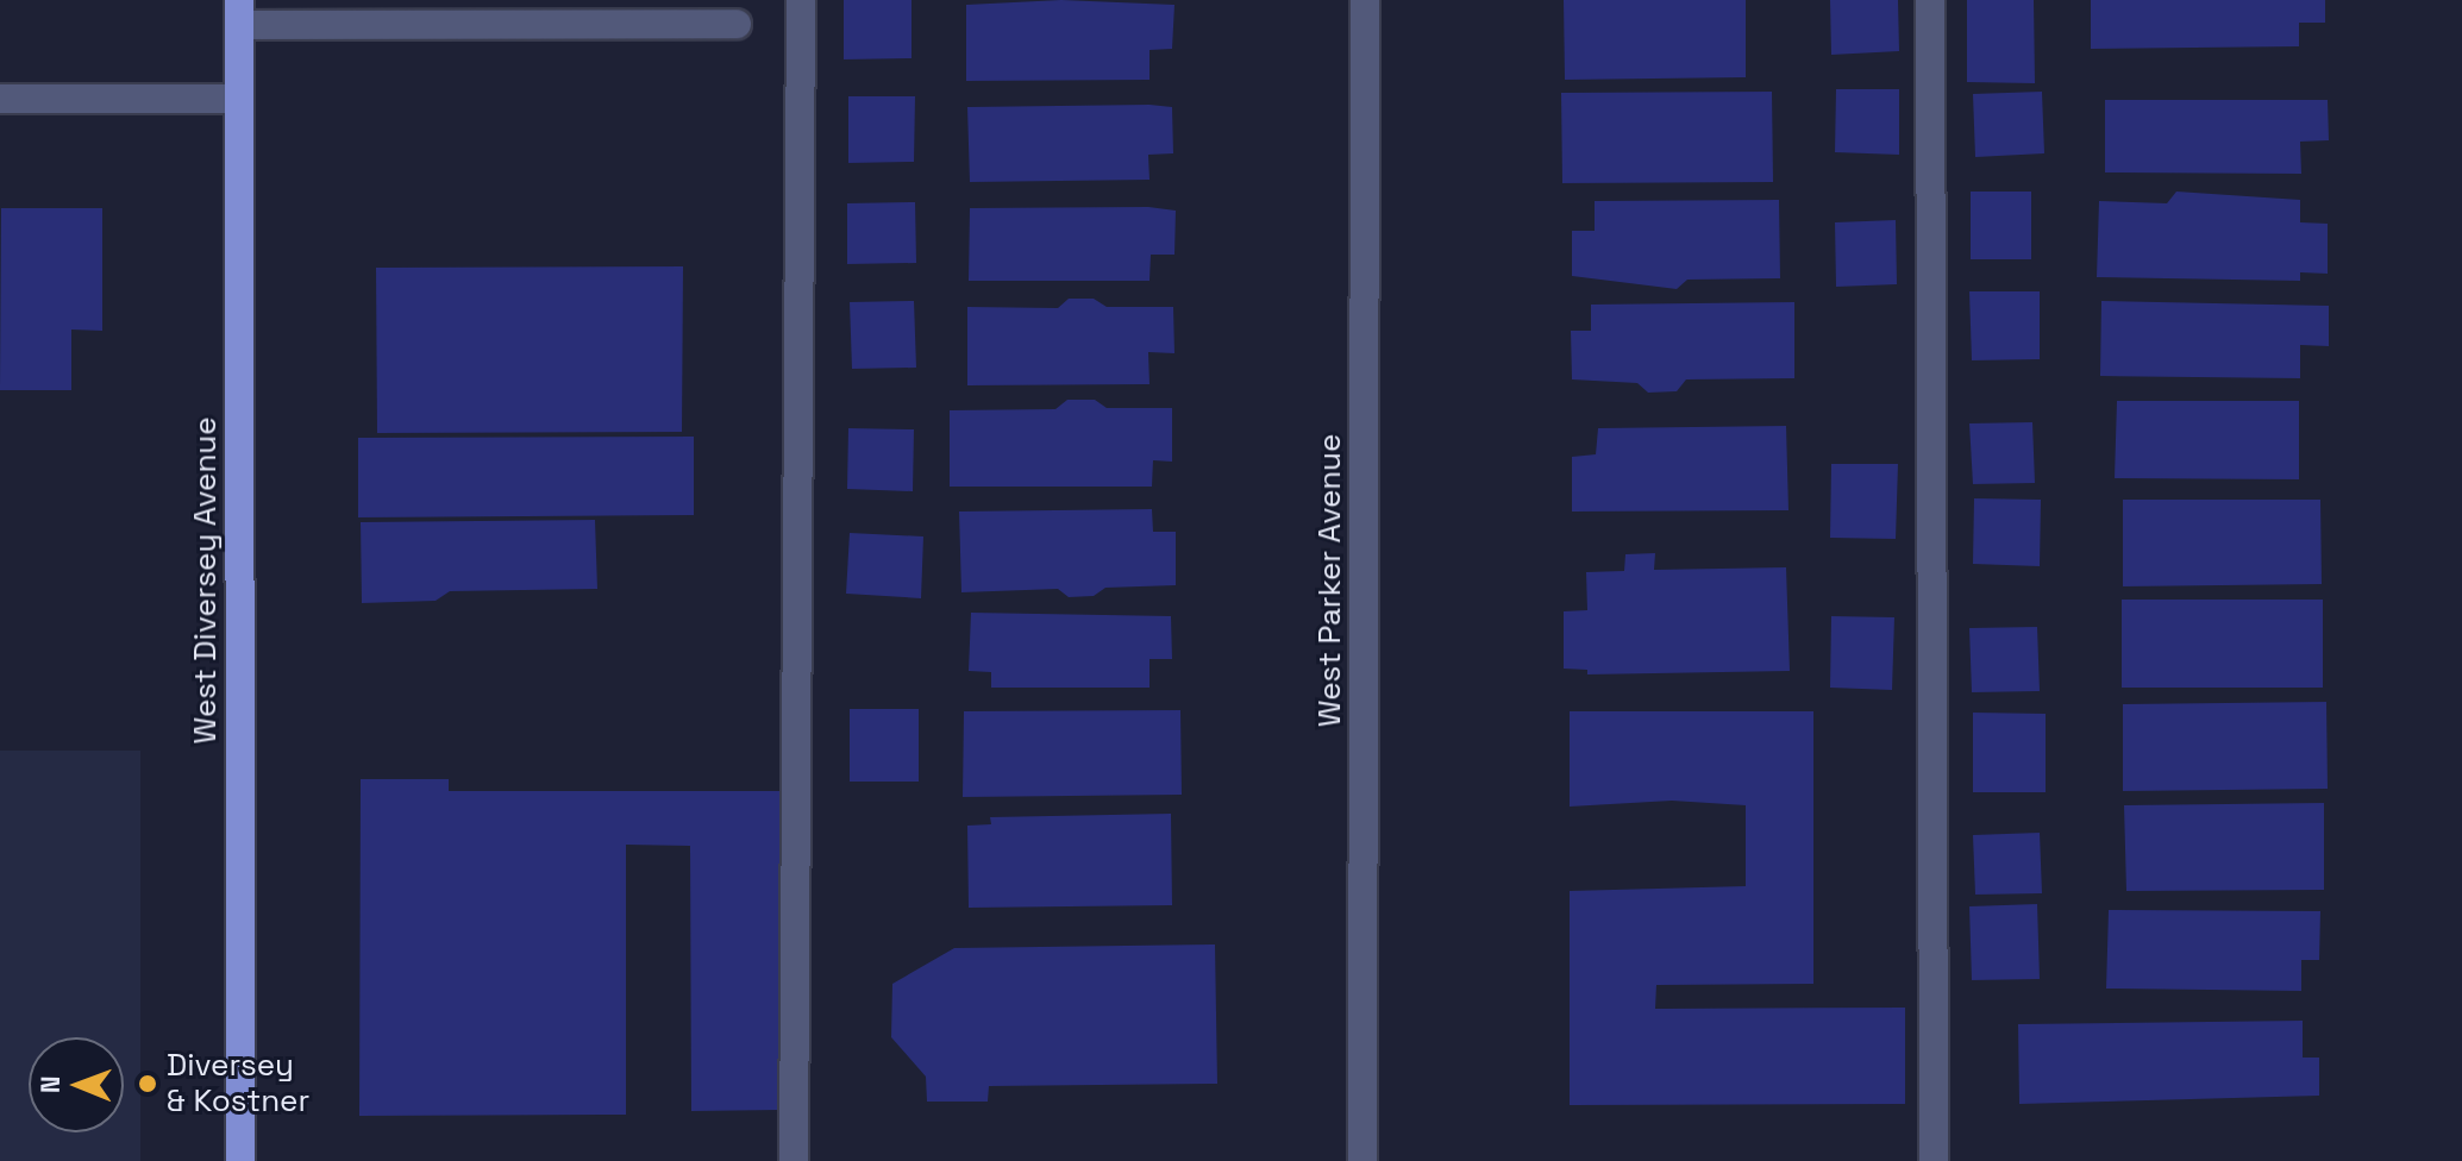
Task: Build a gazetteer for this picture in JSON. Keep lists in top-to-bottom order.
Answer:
{
  "streets": {
    "main road": ["West Diversey Avenue"],
    "street": ["West Parker Avenue"]
  },
  "places": ["Diversey & Kostner"],
  "north": "left"
}
